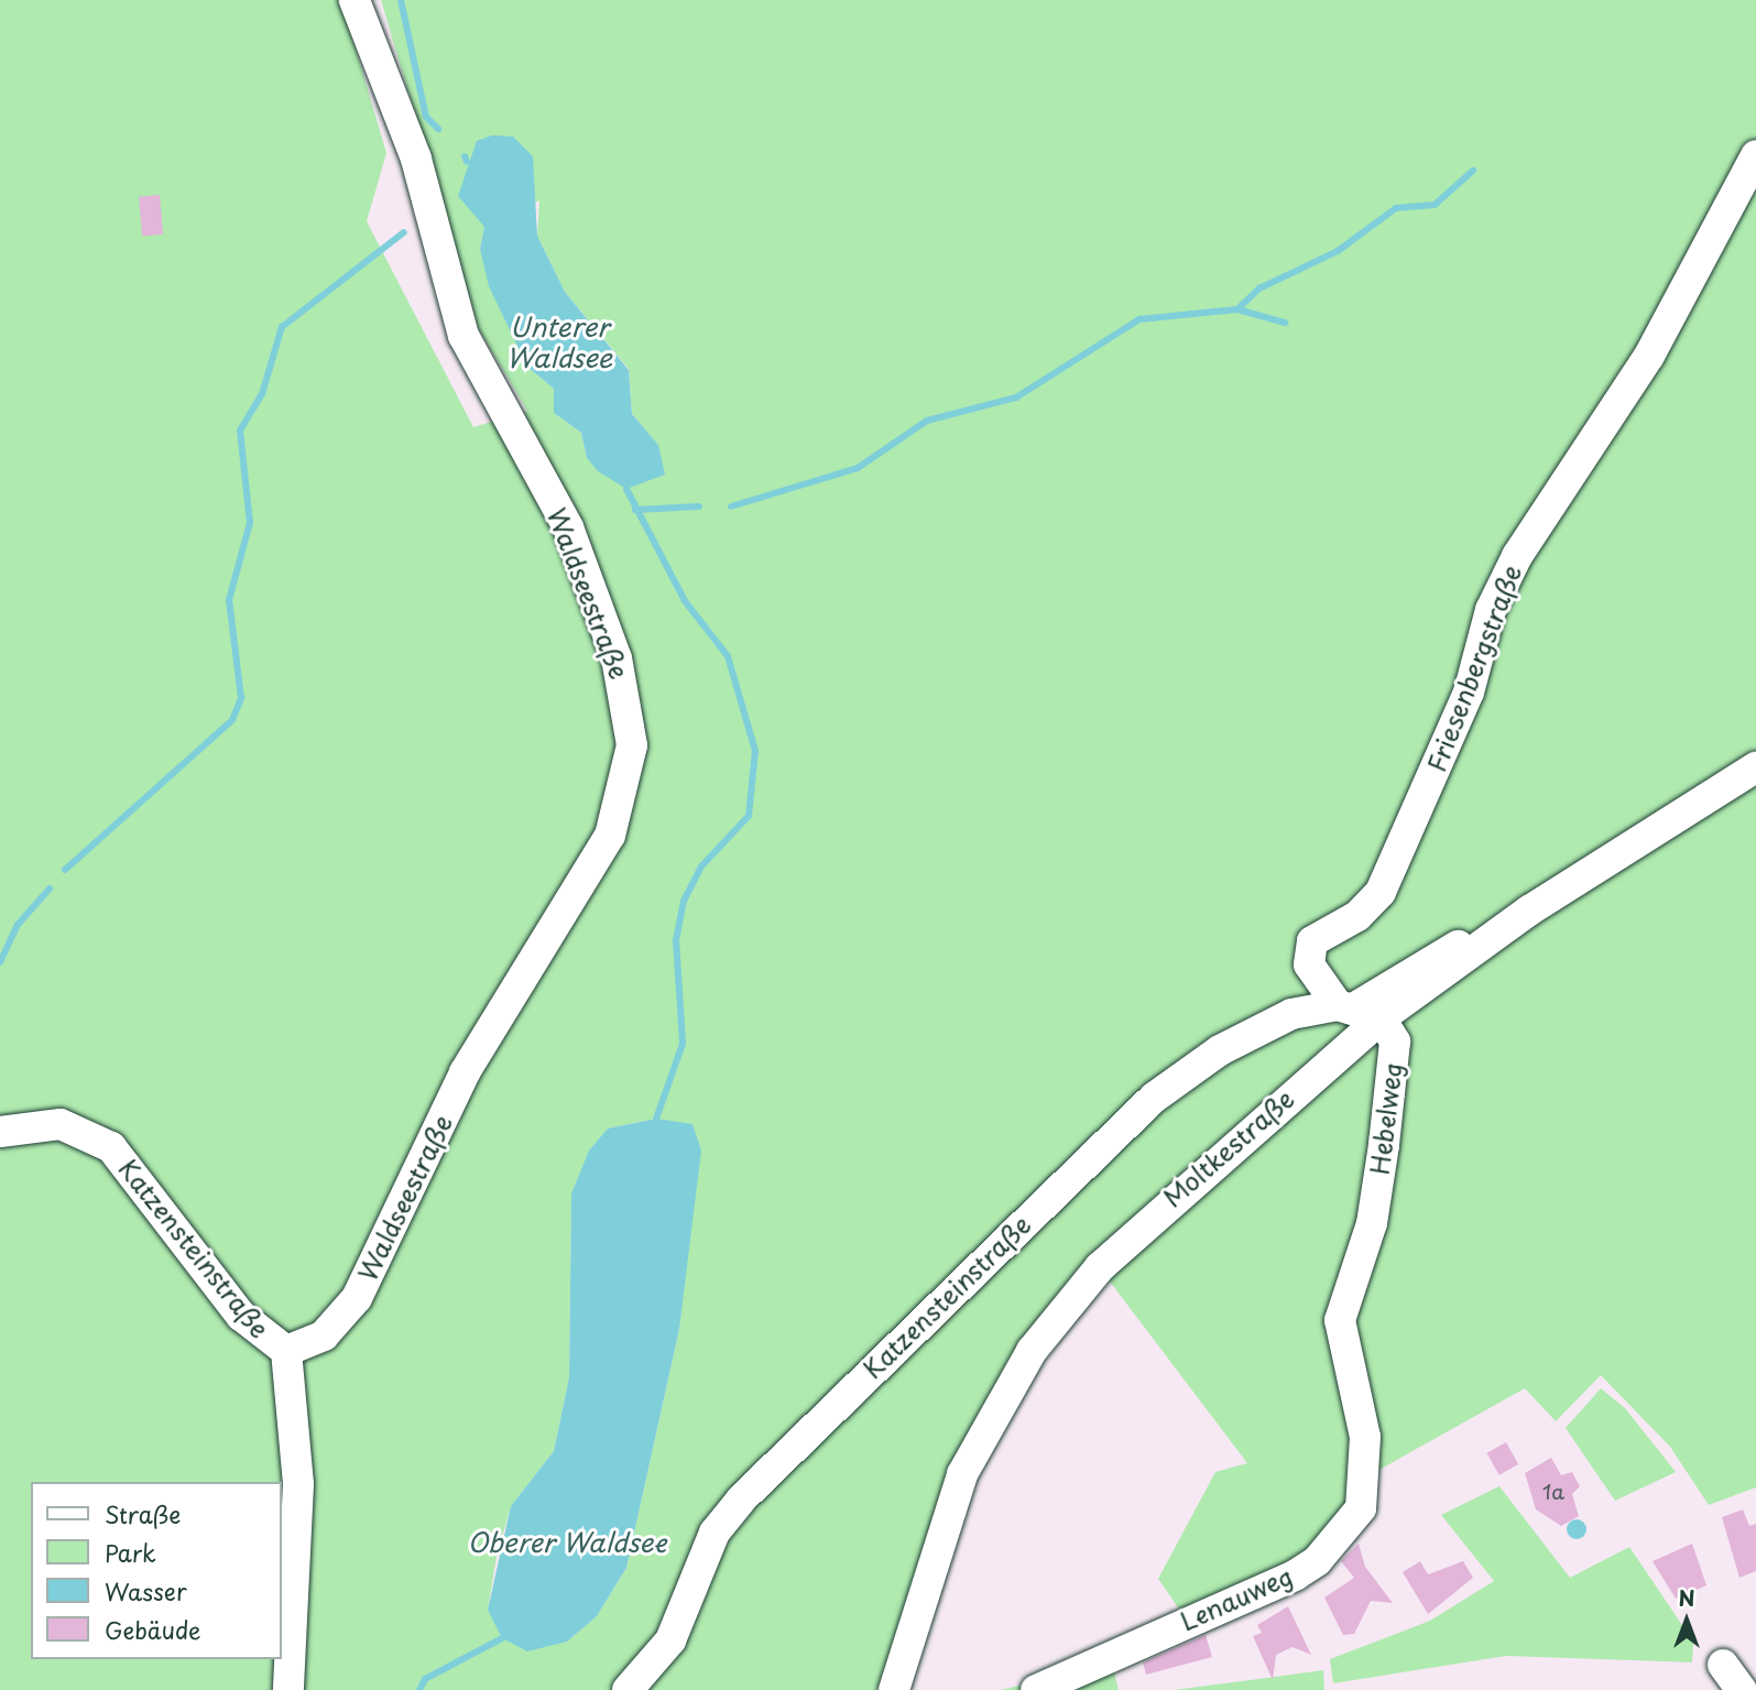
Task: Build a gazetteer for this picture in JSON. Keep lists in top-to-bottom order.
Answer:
{
  "streets": {
    "street": [
      "Waldseestraße",
      "Friesenbergstraße",
      "Hebelweg",
      "Moltkestraße",
      "Katzensteinstraße",
      "Lenauweg"
    ]
  },
  "crossings": [
    ["Waldseestraße", "Katzensteinstraße"],
    ["Friesenbergstraße", "Hebelweg"],
    ["Friesenbergstraße", "Moltkestraße"],
    ["Friesenbergstraße", "Katzensteinstraße"],
    ["Hebelweg", "Moltkestraße"],
    ["Hebelweg", "Katzensteinstraße"],
    ["Hebelweg", "Lenauweg"],
    ["Moltkestraße", "Katzensteinstraße"]
  ],
  "water": ["Unterer Waldsee", "Oberer Waldsee"],
  "house_numbers": ["1a"],
  "legend": [
    "Straße",
    "Park",
    "Wasser",
    "Gebäude"
  ],
  "north": "top"
}
